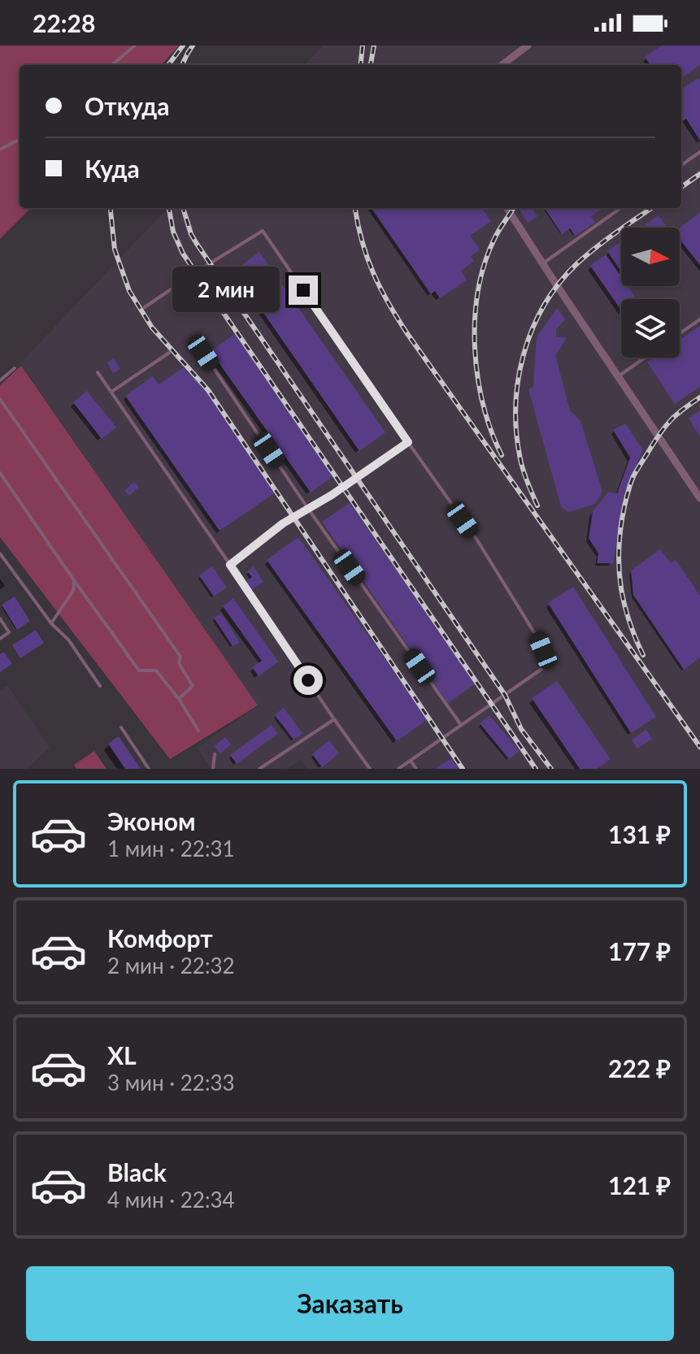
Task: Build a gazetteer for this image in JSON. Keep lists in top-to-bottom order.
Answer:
{
  "north": "right",
  "page": {
    "status": "22:28",
    "banner": ["Откуда", "Куда"],
    "bubble": "2 мин",
    "list": [
      {
        "name": "Эконом",
        "note": "1 мин · 22:31",
        "value": "131 ₽"
      },
      {
        "name": "Комфорт",
        "note": "2 мин · 22:32",
        "value": "177 ₽"
      },
      {
        "name": "XL",
        "note": "3 мин · 22:33",
        "value": "222 ₽"
      },
      {
        "name": "Black",
        "note": "4 мин · 22:34",
        "value": "121 ₽"
      }
    ],
    "buttons": "Заказать"
  }
}
